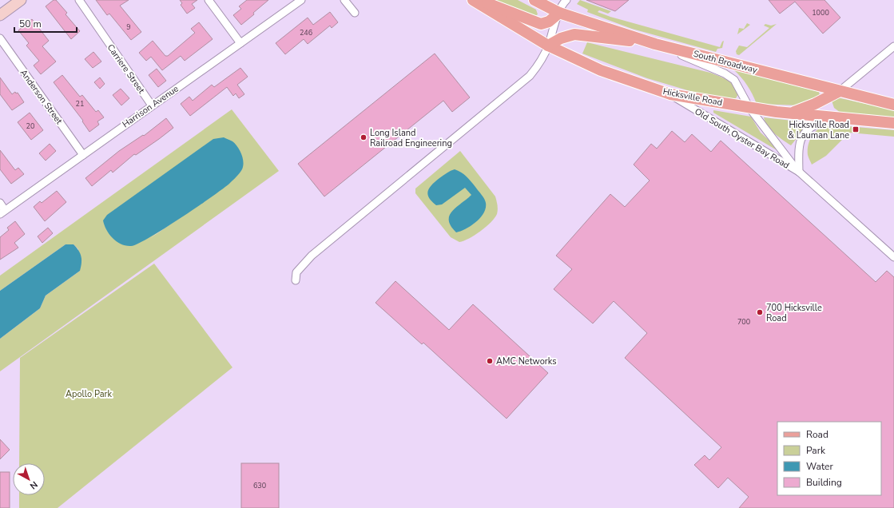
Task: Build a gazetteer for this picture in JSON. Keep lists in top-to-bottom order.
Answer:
{
  "streets": {
    "main road": ["South Broadway", "Hicksville Road"],
    "street": [
      "Carriere Street",
      "Anderson Street",
      "Harrison Avenue",
      "Old South Oyster Bay Road"
    ]
  },
  "crossings": [
    ["South Broadway", "Old South Oyster Bay Road"],
    ["Carriere Street", "Harrison Avenue"],
    ["Anderson Street", "Harrison Avenue"],
    ["Hicksville Road", "Old South Oyster Bay Road"]
  ],
  "parks": ["Apollo Park"],
  "places": {
    "transit": ["Hicksville Road & Lauman Lane"],
    "other": ["Long Island Railroad Engineering", "700 Hicksville Road", "AMC Networks"]
  },
  "house_numbers": [
    "1000",
    "9",
    "246",
    "21",
    "20",
    "700",
    "630"
  ],
  "legend": [
    "Road",
    "Park",
    "Water",
    "Building"
  ],
  "scale_bar": "50 m",
  "north": "bottom right"
}
